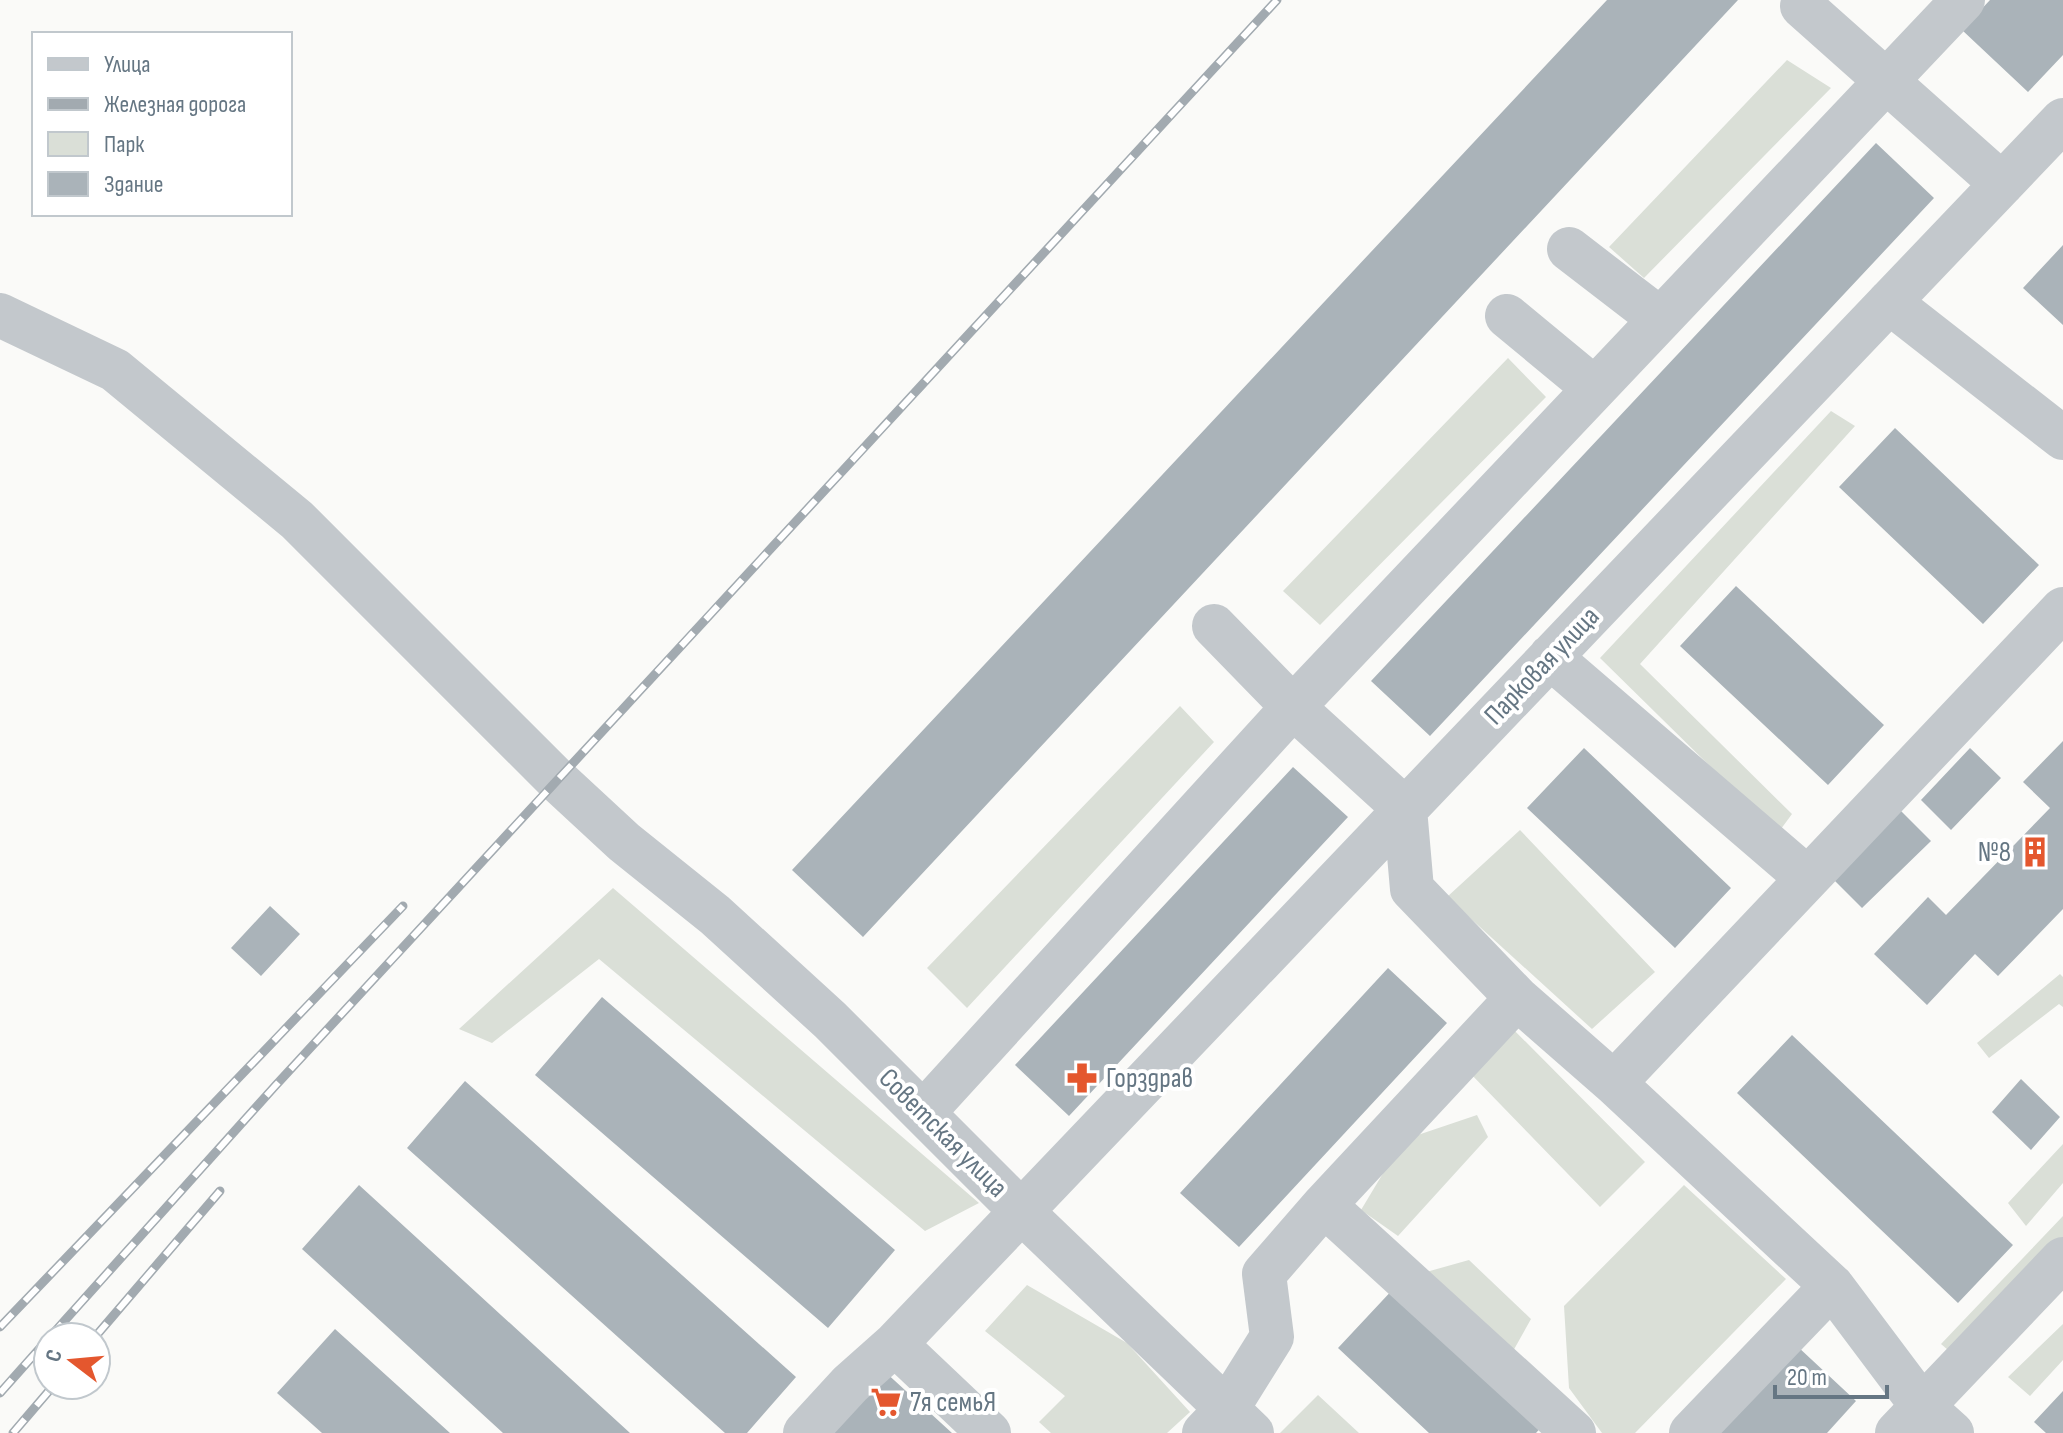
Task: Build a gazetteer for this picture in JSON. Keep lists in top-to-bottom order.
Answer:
{
  "streets": {
    "street": ["Парковая улица", "Советская улица"]
  },
  "crossings": [
    ["Парковая улица", "Советская улица"]
  ],
  "places": {
    "building": ["№8"],
    "pharmacy": ["Горздрав"],
    "supermarket": ["7я семьЯ"]
  },
  "legend": [
    "Улица",
    "Железная дорога",
    "Парк",
    "Здание"
  ],
  "scale_bar": "20 m",
  "north": "left"
}
